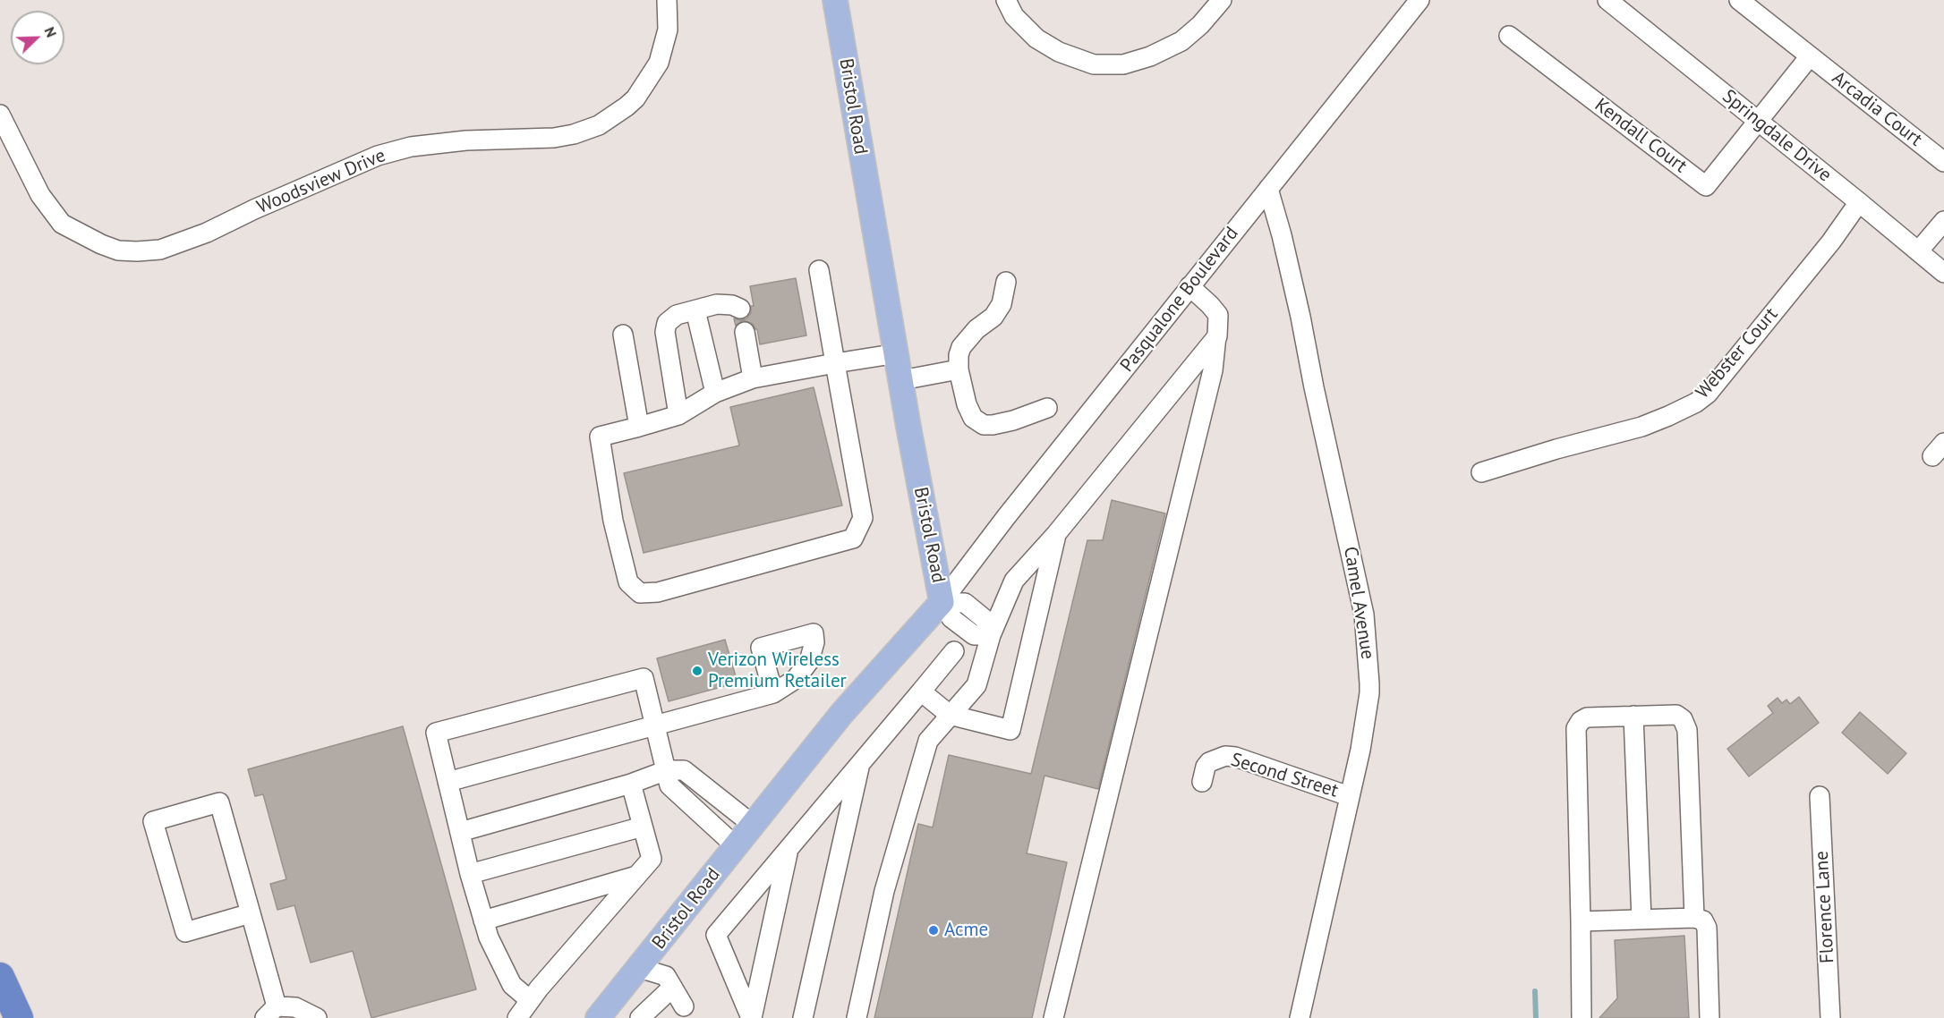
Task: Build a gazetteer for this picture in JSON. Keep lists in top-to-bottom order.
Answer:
{
  "streets": {
    "main road": ["Bristol Road"],
    "street": [
      "Arcadia Court",
      "Kendall Court",
      "Springdale Drive",
      "Woodsview Drive",
      "Pasqualone Boulevard",
      "Webster Court",
      "Camel Avenue",
      "Second Street",
      "Florence Lane"
    ]
  },
  "crossings": [
    ["Bristol Road", "Pasqualone Boulevard"],
    ["Kendall Court", "Springdale Drive"],
    ["Springdale Drive", "Webster Court"],
    ["Pasqualone Boulevard", "Camel Avenue"],
    ["Camel Avenue", "Second Street"]
  ],
  "places": ["Verizon Wireless Premium Retailer", "Acme"],
  "north": "top right"
}
